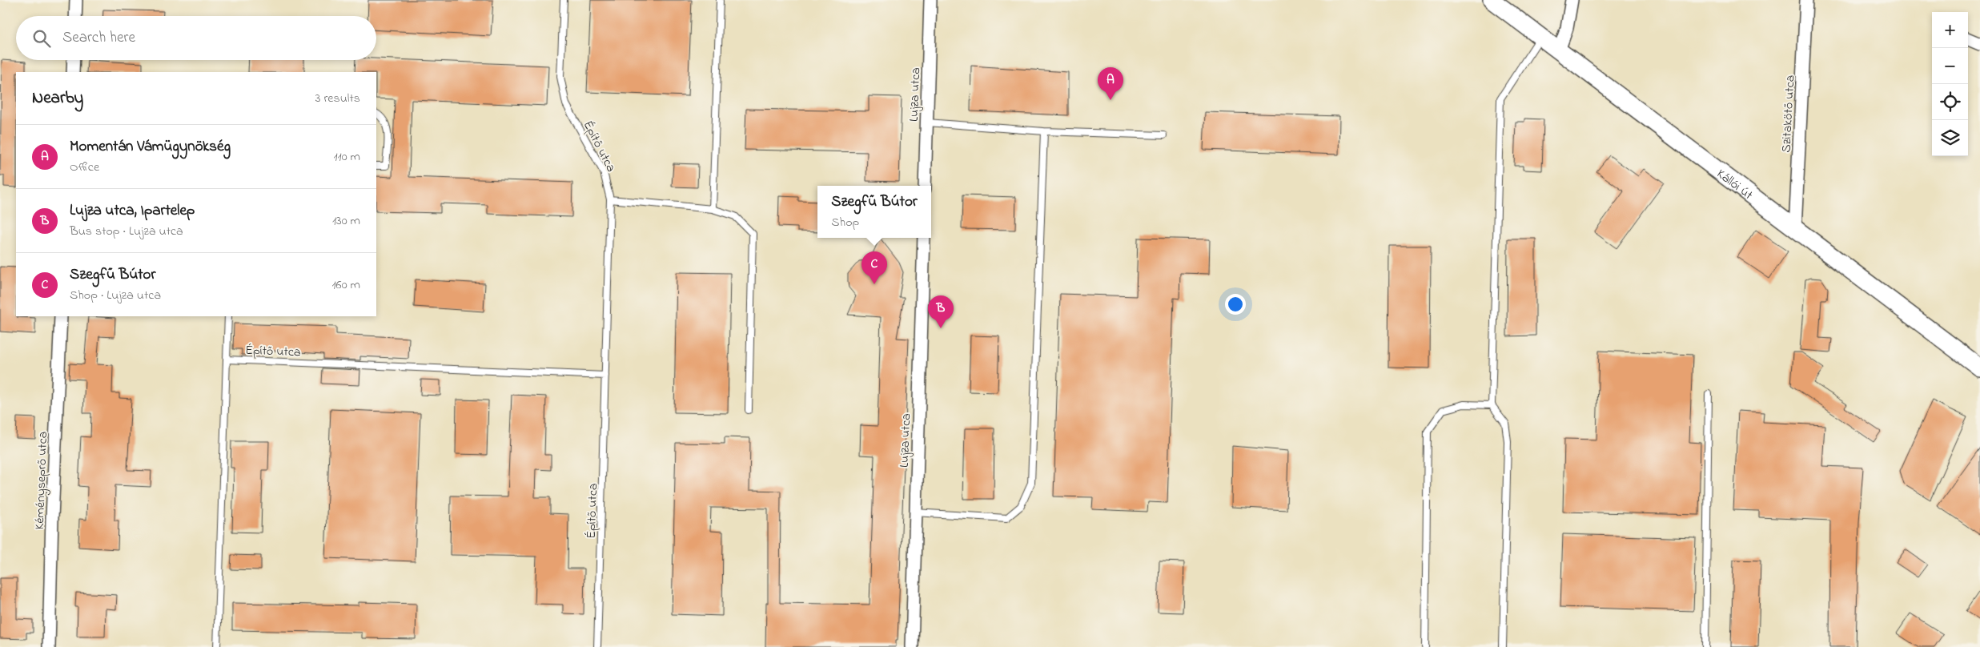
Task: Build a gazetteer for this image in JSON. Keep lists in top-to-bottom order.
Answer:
{
  "streets": {
    "main road": ["Kállói út"],
    "street": ["Lujza utca", "Szitakötő utca", "Kéményseprő utca"],
    "lane": ["Építő utca"]
  },
  "crossings": [
    ["Szitakötő utca", "Kállói út"]
  ],
  "page": {
    "map_buttons": ["+", "−"],
    "search": "Search here",
    "pins": ["A", "C", "B"],
    "heading": ["Nearby", "3 results"],
    "list": [
      {
        "mark": "A",
        "name": "Momentán Vámügynökség",
        "note": "Office",
        "value": "110 m"
      },
      {
        "mark": "B",
        "name": "Lujza utca, Ipartelep",
        "note": "Bus stop · Lujza utca",
        "value": "130 m"
      },
      {
        "mark": "C",
        "name": "Szegfű Bútor",
        "note": "Shop · Lujza utca",
        "value": "160 m"
      }
    ],
    "popup": ["Szegfű Bútor", "Shop"]
  }
}
